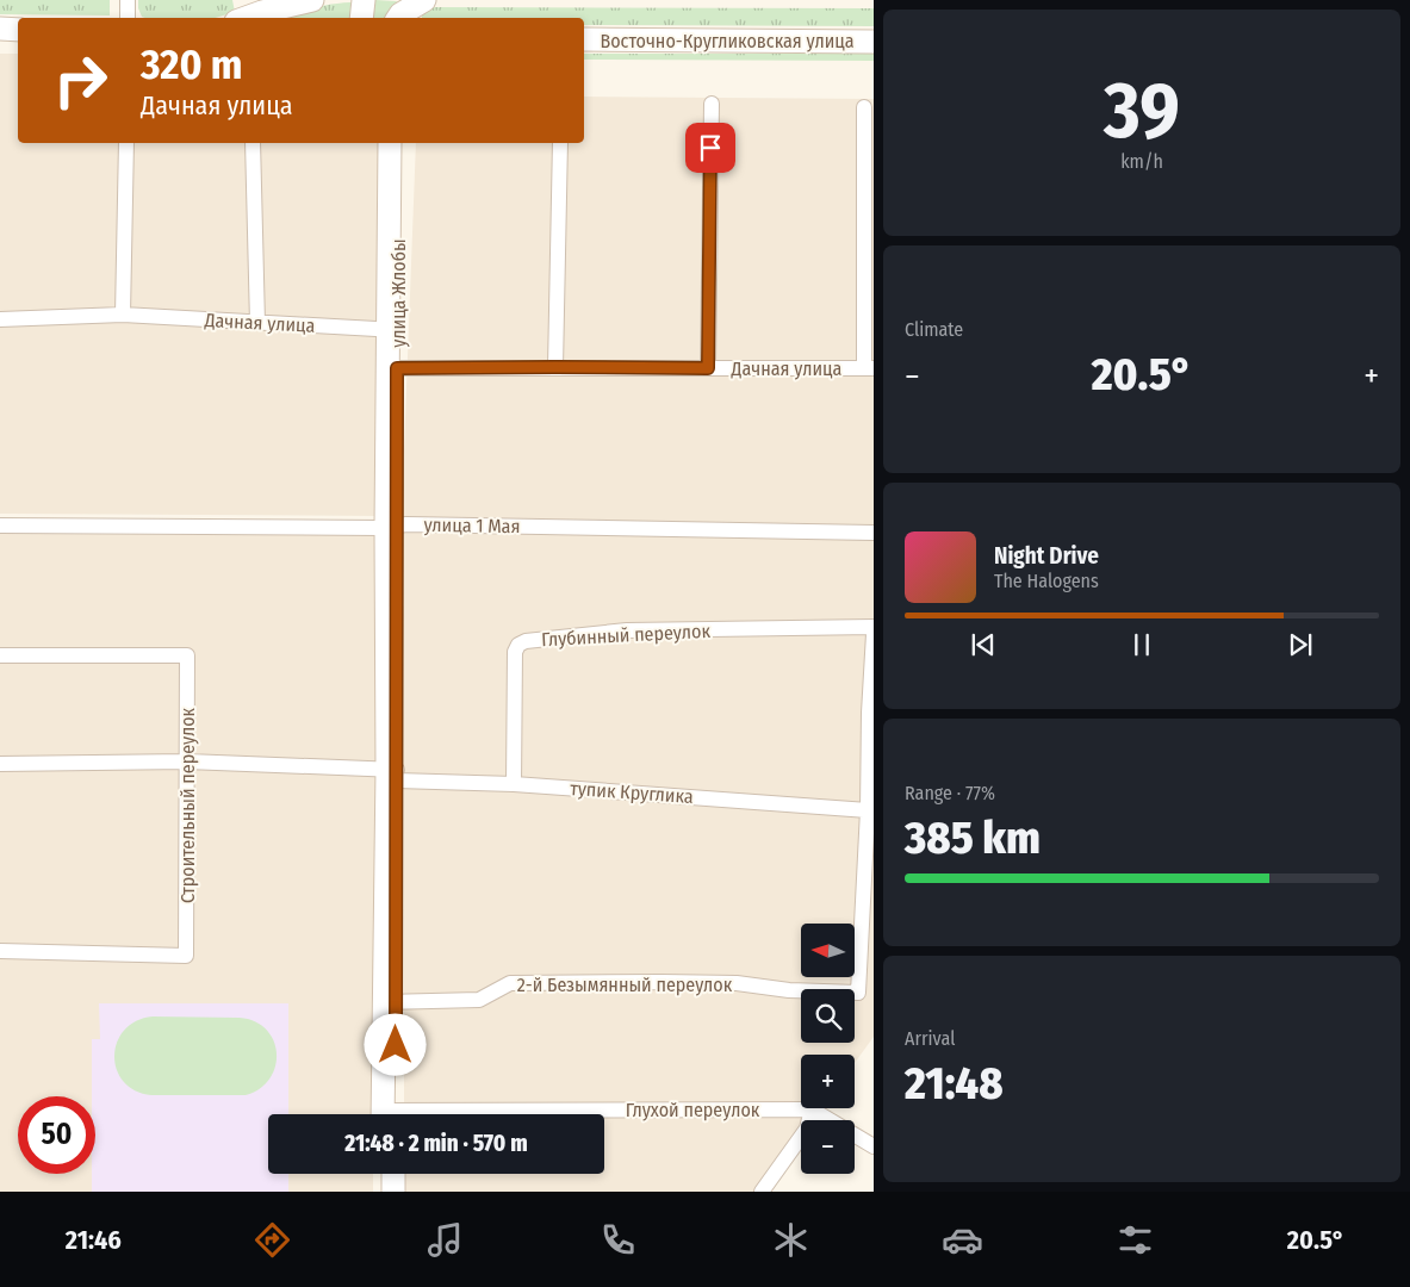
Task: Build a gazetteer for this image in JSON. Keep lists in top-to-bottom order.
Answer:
{
  "streets": {
    "main road": ["Восточно-Кругликовская улица", "улица Жлобы"],
    "street": [
      "Дачная улица",
      "улица 1 Мая",
      "Глубинный переулок",
      "тупик Круглика",
      "Строительный переулок",
      "2-й Безымянный переулок",
      "Глухой переулок"
    ]
  },
  "crossings": [
    ["улица Жлобы", "Дачная улица"],
    ["улица Жлобы", "улица 1 Мая"],
    ["улица Жлобы", "тупик Круглика"],
    ["улица Жлобы", "2-й Безымянный переулок"],
    ["Глубинный переулок", "тупик Круглика"],
    ["тупик Круглика", "Строительный переулок"],
    ["тупик Круглика", "2-й Безымянный переулок"]
  ],
  "north": "left",
  "page": {
    "tile": [
      ["39", "km/h"],
      "Climate",
      ["Range · 77%", "385 km"],
      ["Arrival", "21:48"]
    ],
    "turn": ["320 m", "Дачная улица"],
    "heat": ["−", "20.5°", "+"],
    "song": ["Night Drive", "The Halogens"],
    "map_buttons": ["+", "−"],
    "limit": "50",
    "trip": "21:48 · 2 min · 570 m",
    "tabs": ["21:46", "20.5°"]
  }
}
